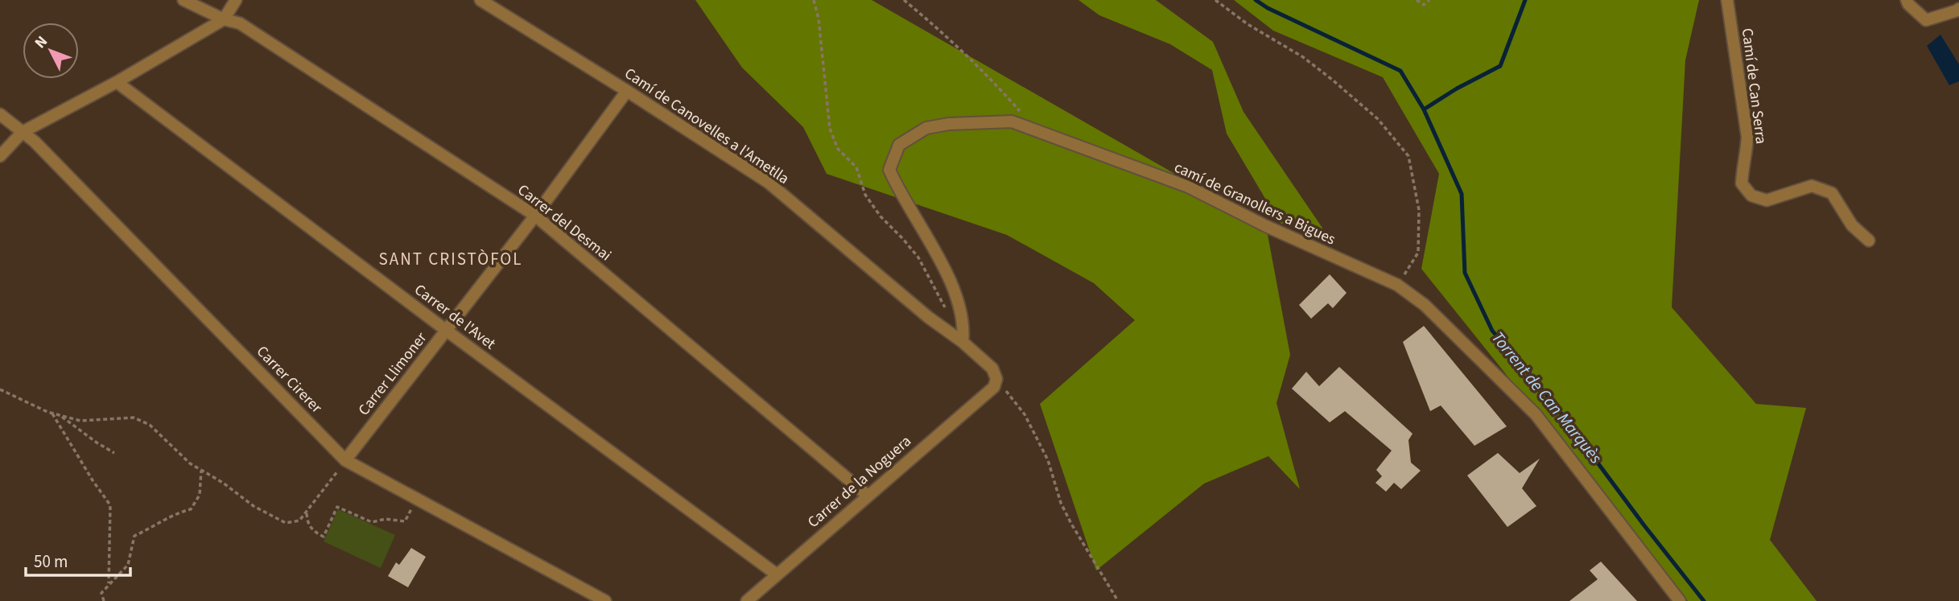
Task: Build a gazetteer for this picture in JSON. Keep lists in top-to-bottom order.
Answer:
{
  "streets": {
    "street": [
      "Camí de Can Serra",
      "Camí de Canovelles a l'Ametlla",
      "camí de Granollers a Bigues",
      "Carrer del Desmai",
      "Carrer de l'Avet",
      "Carrer Llimoner",
      "Carrer Cirerer",
      "Carrer de la Noguera"
    ]
  },
  "crossings": [
    ["Camí de Canovelles a l'Ametlla", "camí de Granollers a Bigues"],
    ["Camí de Canovelles a l'Ametlla", "Carrer Llimoner"],
    ["Camí de Canovelles a l'Ametlla", "Carrer de la Noguera"],
    ["Carrer del Desmai", "Carrer Llimoner"],
    ["Carrer del Desmai", "Carrer de la Noguera"],
    ["Carrer de l'Avet", "Carrer Llimoner"],
    ["Carrer de l'Avet", "Carrer de la Noguera"],
    ["Carrer Llimoner", "Carrer Cirerer"]
  ],
  "districts": ["SANT CRISTÒFOL"],
  "water": ["Torrent de Can Marquès"],
  "scale_bar": "50 m",
  "north": "top left"
}
